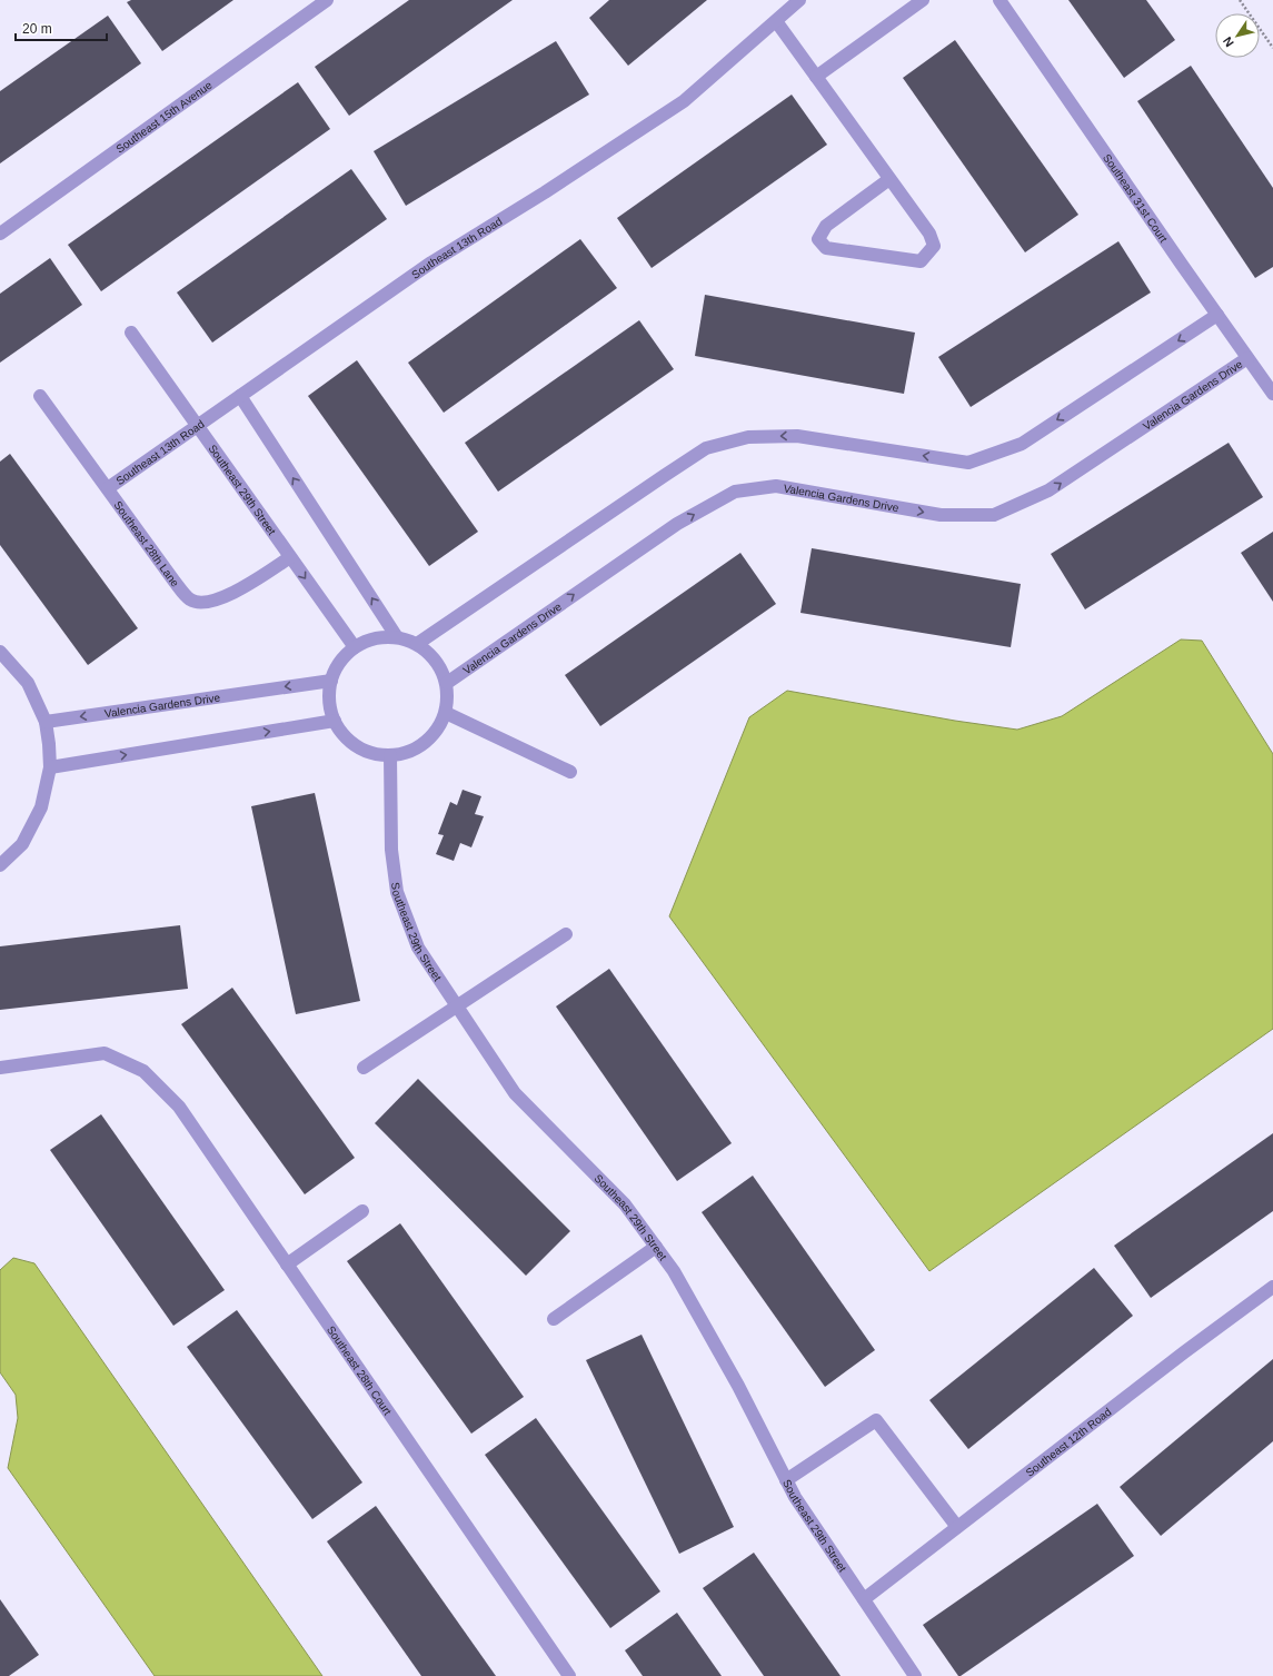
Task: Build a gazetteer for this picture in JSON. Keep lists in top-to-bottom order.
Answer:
{
  "streets": {
    "street": [
      "Southeast 15th Avenue",
      "Southeast 31st Court",
      "Southeast 13th Road",
      "Valencia Gardens Drive",
      "Southeast 29th Street",
      "Southeast 28th Lane",
      "Southeast 28th Court",
      "Southeast 12th Road"
    ]
  },
  "crossings": [
    ["Southeast 31st Court", "Valencia Gardens Drive"],
    ["Southeast 13th Road", "Southeast 29th Street"],
    ["Southeast 13th Road", "Southeast 28th Lane"],
    ["Valencia Gardens Drive", "Southeast 29th Street"],
    ["Southeast 29th Street", "Southeast 28th Lane"],
    ["Southeast 29th Street", "Southeast 12th Road"]
  ],
  "scale_bar": "20 m",
  "north": "bottom left"
}
